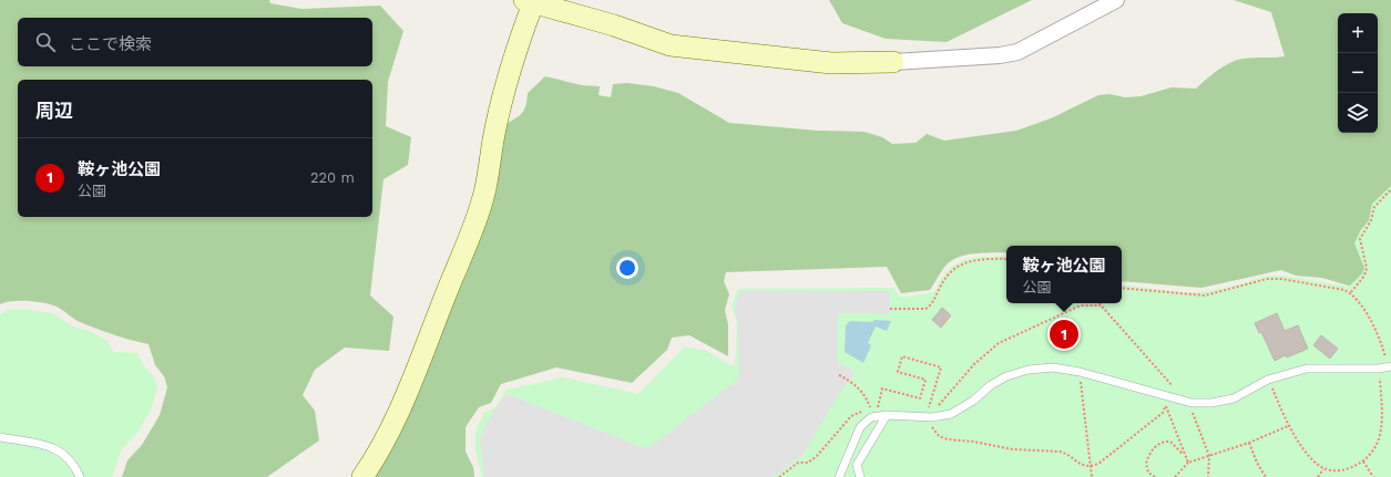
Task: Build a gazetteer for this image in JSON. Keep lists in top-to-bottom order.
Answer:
{
  "page": {
    "map_buttons": ["+", "−"],
    "search": "ここで検索",
    "heading": "周辺",
    "list": [
      {
        "mark": "1",
        "name": "鞍ヶ池公園",
        "note": "公園",
        "value": "220 m"
      }
    ],
    "popup": ["鞍ヶ池公園", "公園"],
    "pins": "1"
  }
}
